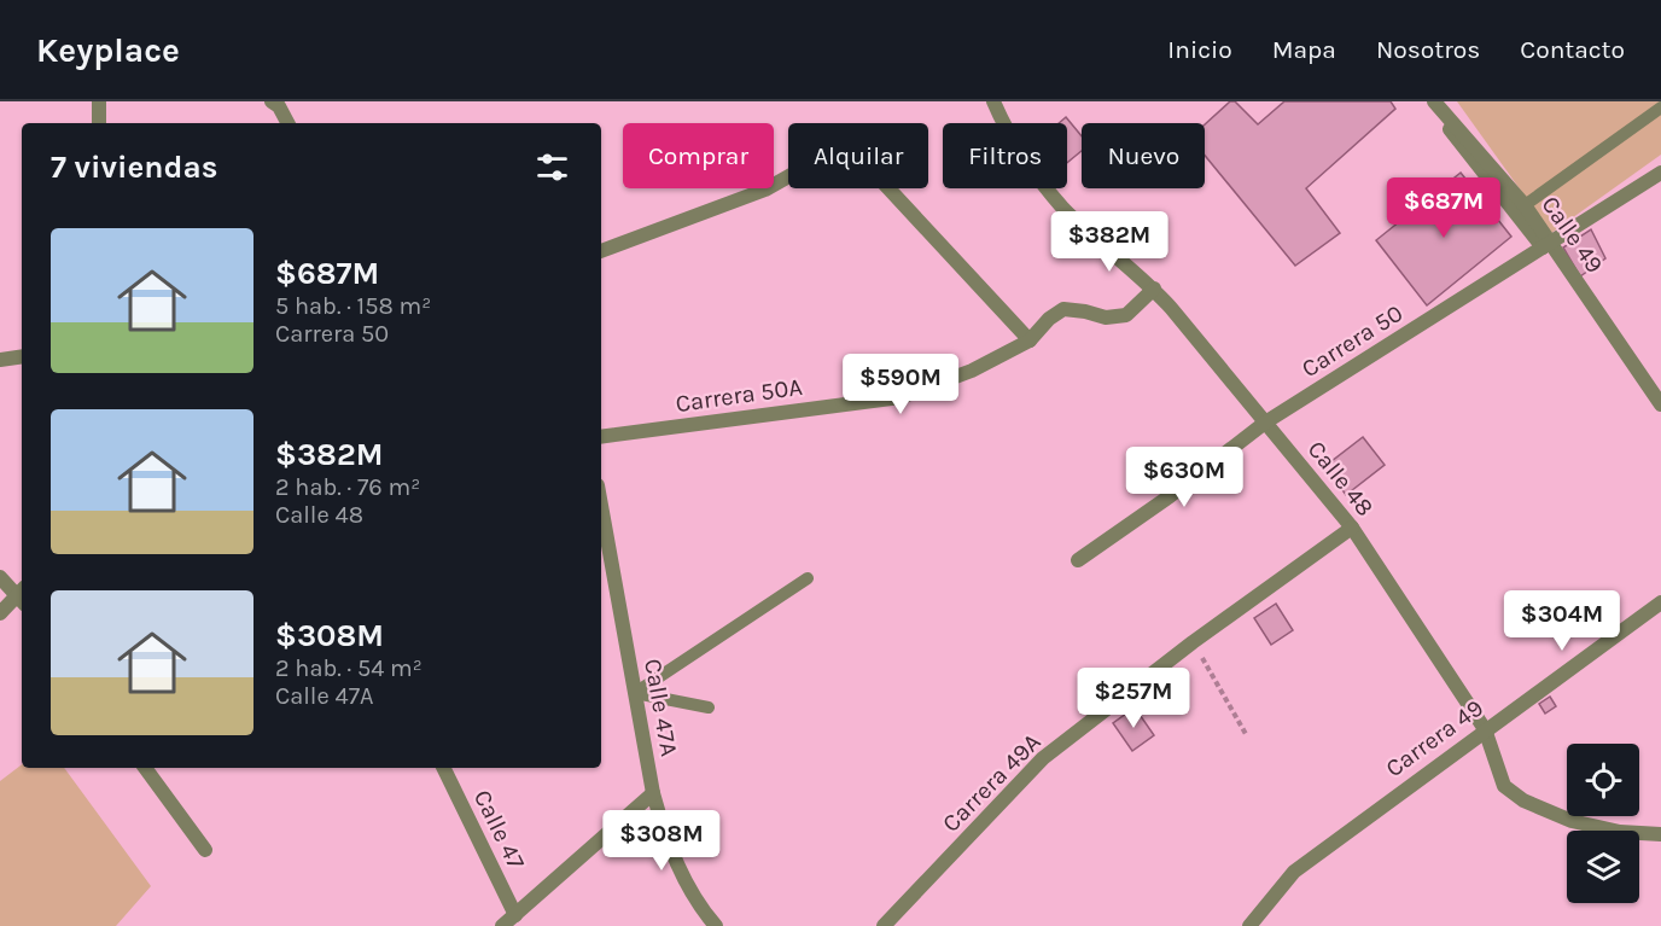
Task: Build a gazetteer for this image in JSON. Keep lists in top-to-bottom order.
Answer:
{
  "streets": {
    "street": [
      "Calle 49",
      "Carrera 50",
      "Carrera 50A",
      "Calle 48",
      "Calle 47A",
      "Carrera 49",
      "Carrera 49A",
      "Calle 47"
    ]
  },
  "crossings": [
    ["Calle 49", "Carrera 50"],
    ["Carrera 50", "Calle 48"],
    ["Carrera 50A", "Calle 48"],
    ["Calle 48", "Carrera 49"],
    ["Calle 48", "Carrera 49A"]
  ],
  "page": {
    "header": "Keyplace",
    "nav": [
      "Inicio",
      "Mapa",
      "Nosotros",
      "Contacto"
    ],
    "chip": [
      "Comprar",
      "Alquilar",
      "Filtros",
      "Nuevo"
    ],
    "heading": "7 viviendas",
    "price": [
      "$687M",
      "$382M",
      "$590M",
      "$630M",
      "$304M",
      "$257M",
      "$308M"
    ],
    "list": [
      {
        "name": "$687M",
        "note": "5 hab. · 158 m² · Carrera 50"
      },
      {
        "name": "$382M",
        "note": "2 hab. · 76 m² · Calle 48"
      },
      {
        "name": "$308M",
        "note": "2 hab. · 54 m² · Calle 47A"
      }
    ]
  }
}
